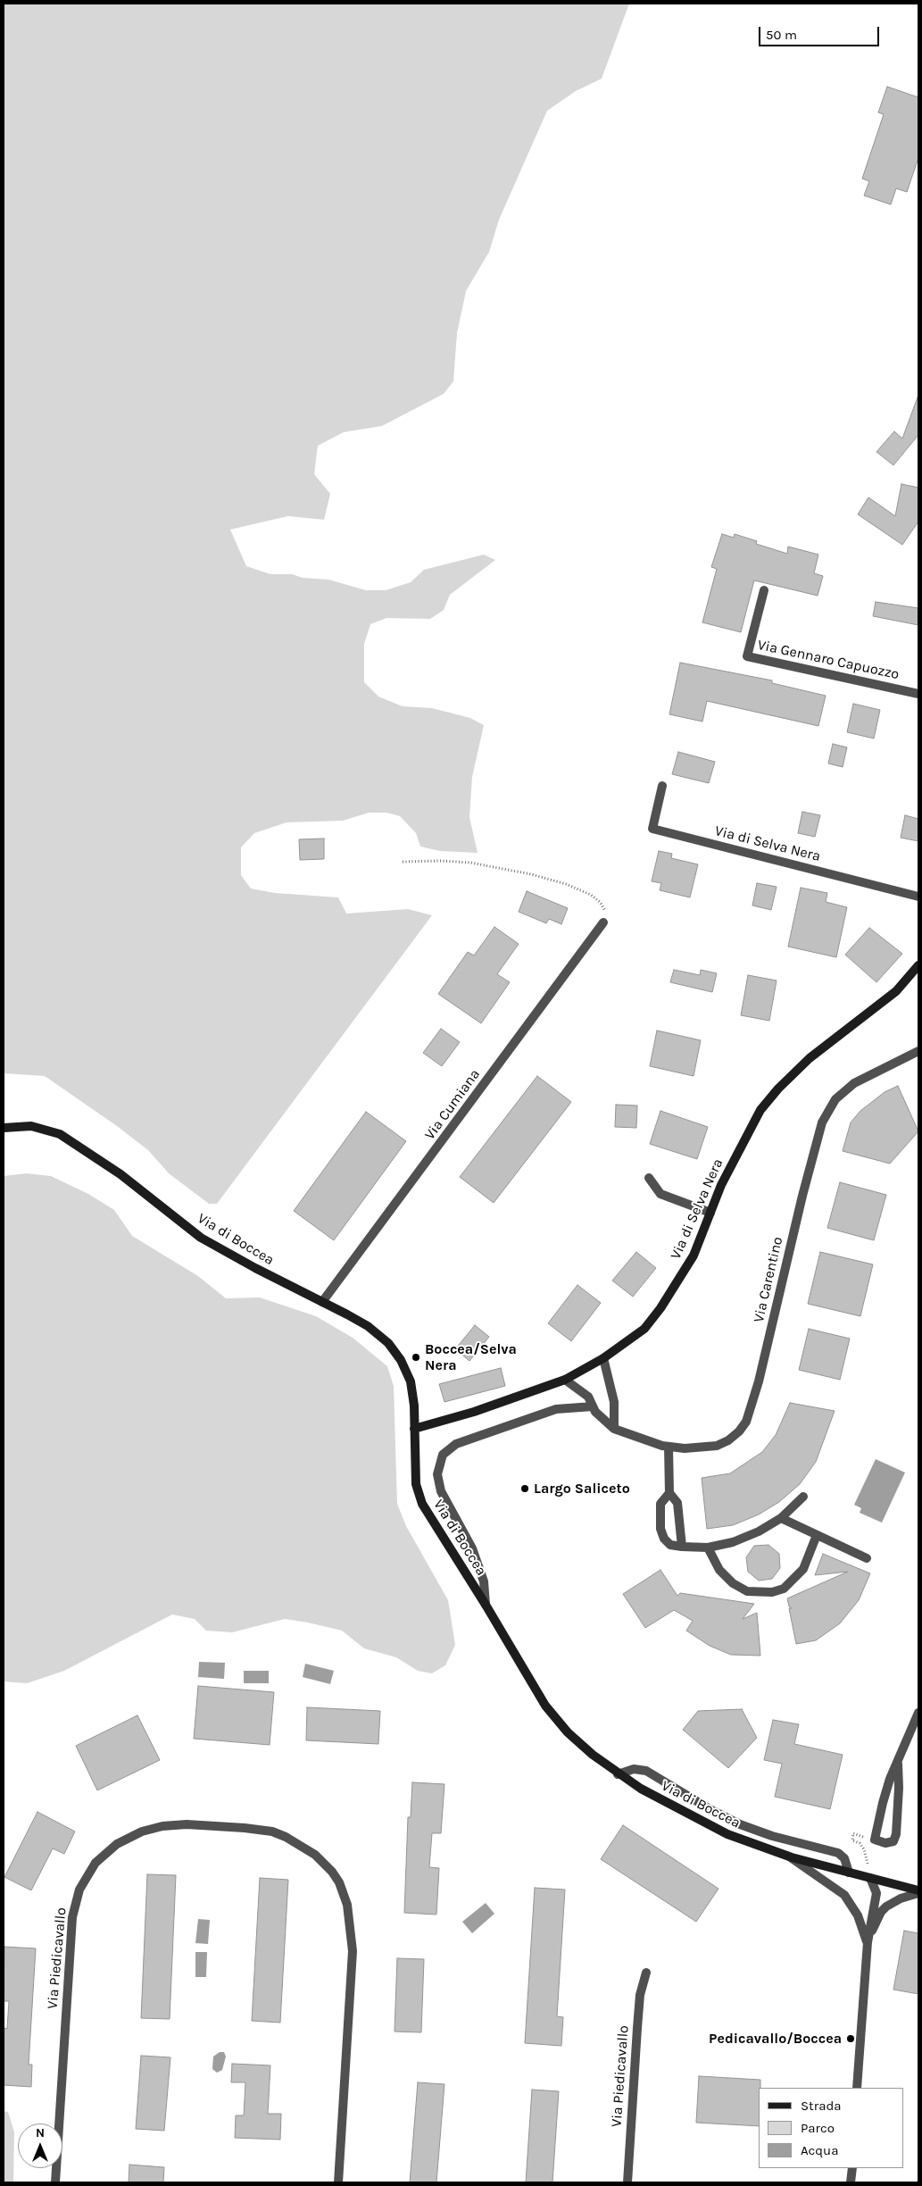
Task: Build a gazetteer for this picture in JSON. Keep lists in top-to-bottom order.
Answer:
{
  "streets": {
    "main road": ["Via di Selva Nera", "Via di Boccea"],
    "street": [
      "Via Gennaro Capuozzo",
      "Via Cumiana",
      "Via Carentino",
      "Via Piedicavallo"
    ]
  },
  "crossings": [
    ["Via di Selva Nera", "Via di Boccea"],
    ["Via di Selva Nera", "Via Carentino"],
    ["Via Cumiana", "Via di Boccea"]
  ],
  "places": ["Boccea/Selva Nera", "Largo Saliceto", "Pedicavallo/Boccea"],
  "legend": ["Strada", "Parco", "Acqua"],
  "scale_bar": "50 m",
  "north": "top"
}
